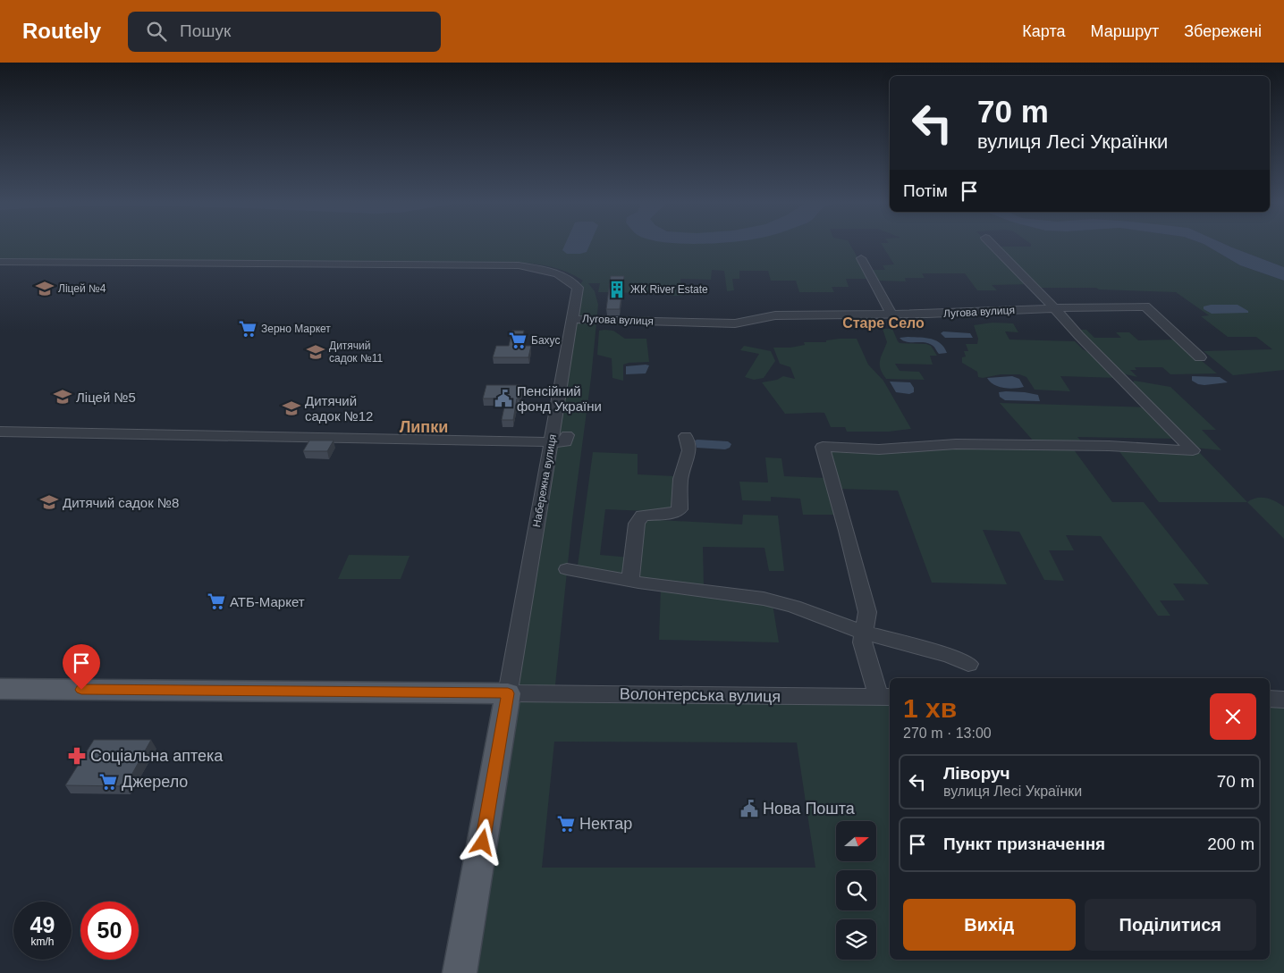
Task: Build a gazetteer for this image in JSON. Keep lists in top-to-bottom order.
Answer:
{
  "streets": {
    "street": ["Лугова вулиця", "Набережна вулиця", "Волонтерська вулиця"]
  },
  "crossings": [
    ["Лугова вулиця", "Набережна вулиця"],
    ["Набережна вулиця", "Волонтерська вулиця"]
  ],
  "districts": ["Старе Село", "Липки"],
  "places": {
    "school or university": [
      "Ліцей №4",
      "Дитячий садок №11",
      "Ліцей №5",
      "Дитячий садок №12",
      "Дитячий садок №8"
    ],
    "building": ["ЖК River Estate"],
    "supermarket": [
      "Зерно Маркет",
      "Бахус",
      "АТБ-Маркет",
      "Джерело",
      "Нектар"
    ],
    "public building": ["Пенсійний фонд України", "Нова Пошта"],
    "pharmacy": ["Соціальна аптека"]
  },
  "north": "right",
  "page": {
    "header": "Routely",
    "search": "Пошук",
    "nav": ["Карта", "Маршрут", "Збережені"],
    "turn": ["70 m", "вулиця Лесі Українки"],
    "then": "Потім",
    "heading": ["1 хв", "270 m · 13:00"],
    "list": [
      {
        "name": "Ліворуч",
        "note": "вулиця Лесі Українки",
        "value": "70 m"
      },
      {
        "name": "Пункт призначення",
        "value": "200 m"
      }
    ],
    "buttons": ["Вихід", "Поділитися"],
    "speed": "49 km/h",
    "limit": "50"
  }
}
